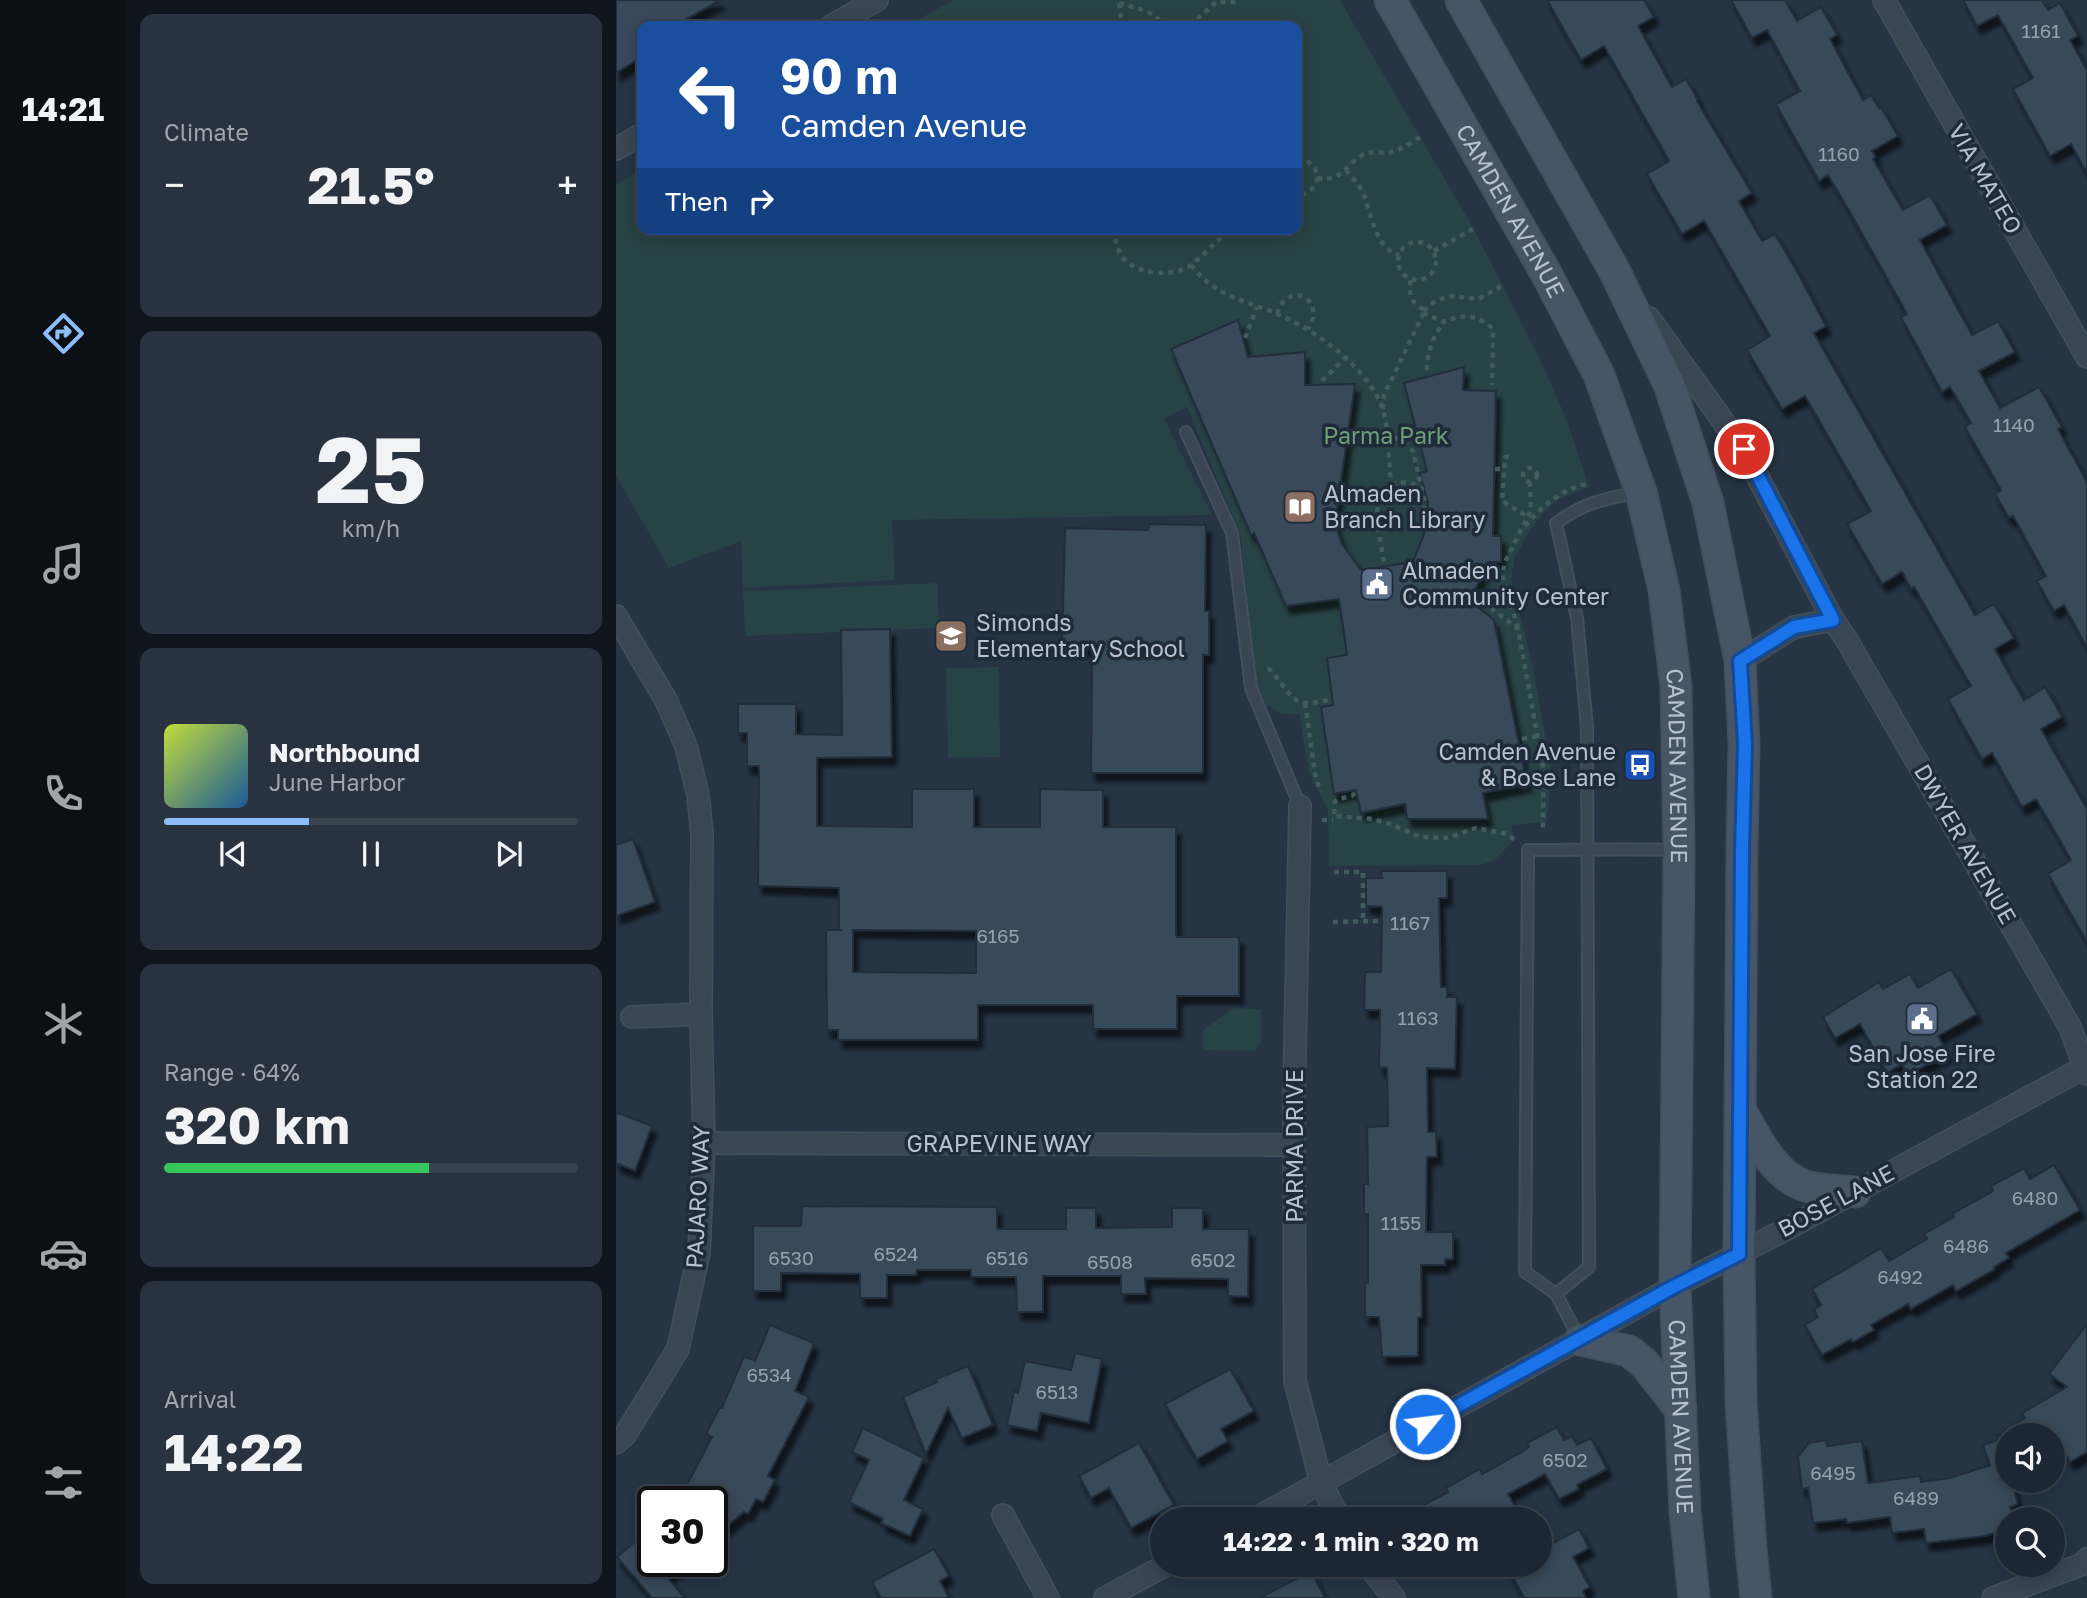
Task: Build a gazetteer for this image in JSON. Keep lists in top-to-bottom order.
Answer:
{
  "streets": {
    "main road": ["CAMDEN AVENUE"],
    "street": [
      "VIA MATEO",
      "DWYER AVENUE",
      "GRAPEVINE WAY",
      "PARMA DRIVE",
      "PAJARO WAY",
      "BOSE LANE"
    ]
  },
  "crossings": [
    ["CAMDEN AVENUE", "BOSE LANE"],
    ["DWYER AVENUE", "BOSE LANE"],
    ["GRAPEVINE WAY", "PARMA DRIVE"],
    ["GRAPEVINE WAY", "PAJARO WAY"],
    ["PARMA DRIVE", "BOSE LANE"]
  ],
  "parks": ["Parma Park"],
  "places": {
    "library": ["Almaden Branch Library"],
    "public building": ["Almaden Community Center", "San Jose Fire Station 22"],
    "school or university": ["Simonds Elementary School"],
    "bus stop": ["Camden Avenue & Bose Lane"]
  },
  "house_numbers": [
    "1161",
    "1160",
    "1140",
    "1167",
    "6165",
    "1163",
    "6480",
    "1155",
    "6486",
    "6524",
    "6530",
    "6516",
    "6502",
    "6508",
    "6492",
    "6534",
    "6513",
    "6502",
    "6495",
    "6489"
  ],
  "page": {
    "tabs": "14:21",
    "tile": [
      "Climate",
      ["25", "km/h"],
      ["Range · 64%", "320 km"],
      ["Arrival", "14:22"]
    ],
    "turn": ["90 m", "Camden Avenue"],
    "heat": ["−", "21.5°", "+"],
    "then": "Then",
    "song": ["Northbound", "June Harbor"],
    "limit": "30",
    "trip": "14:22 · 1 min · 320 m"
  }
}
